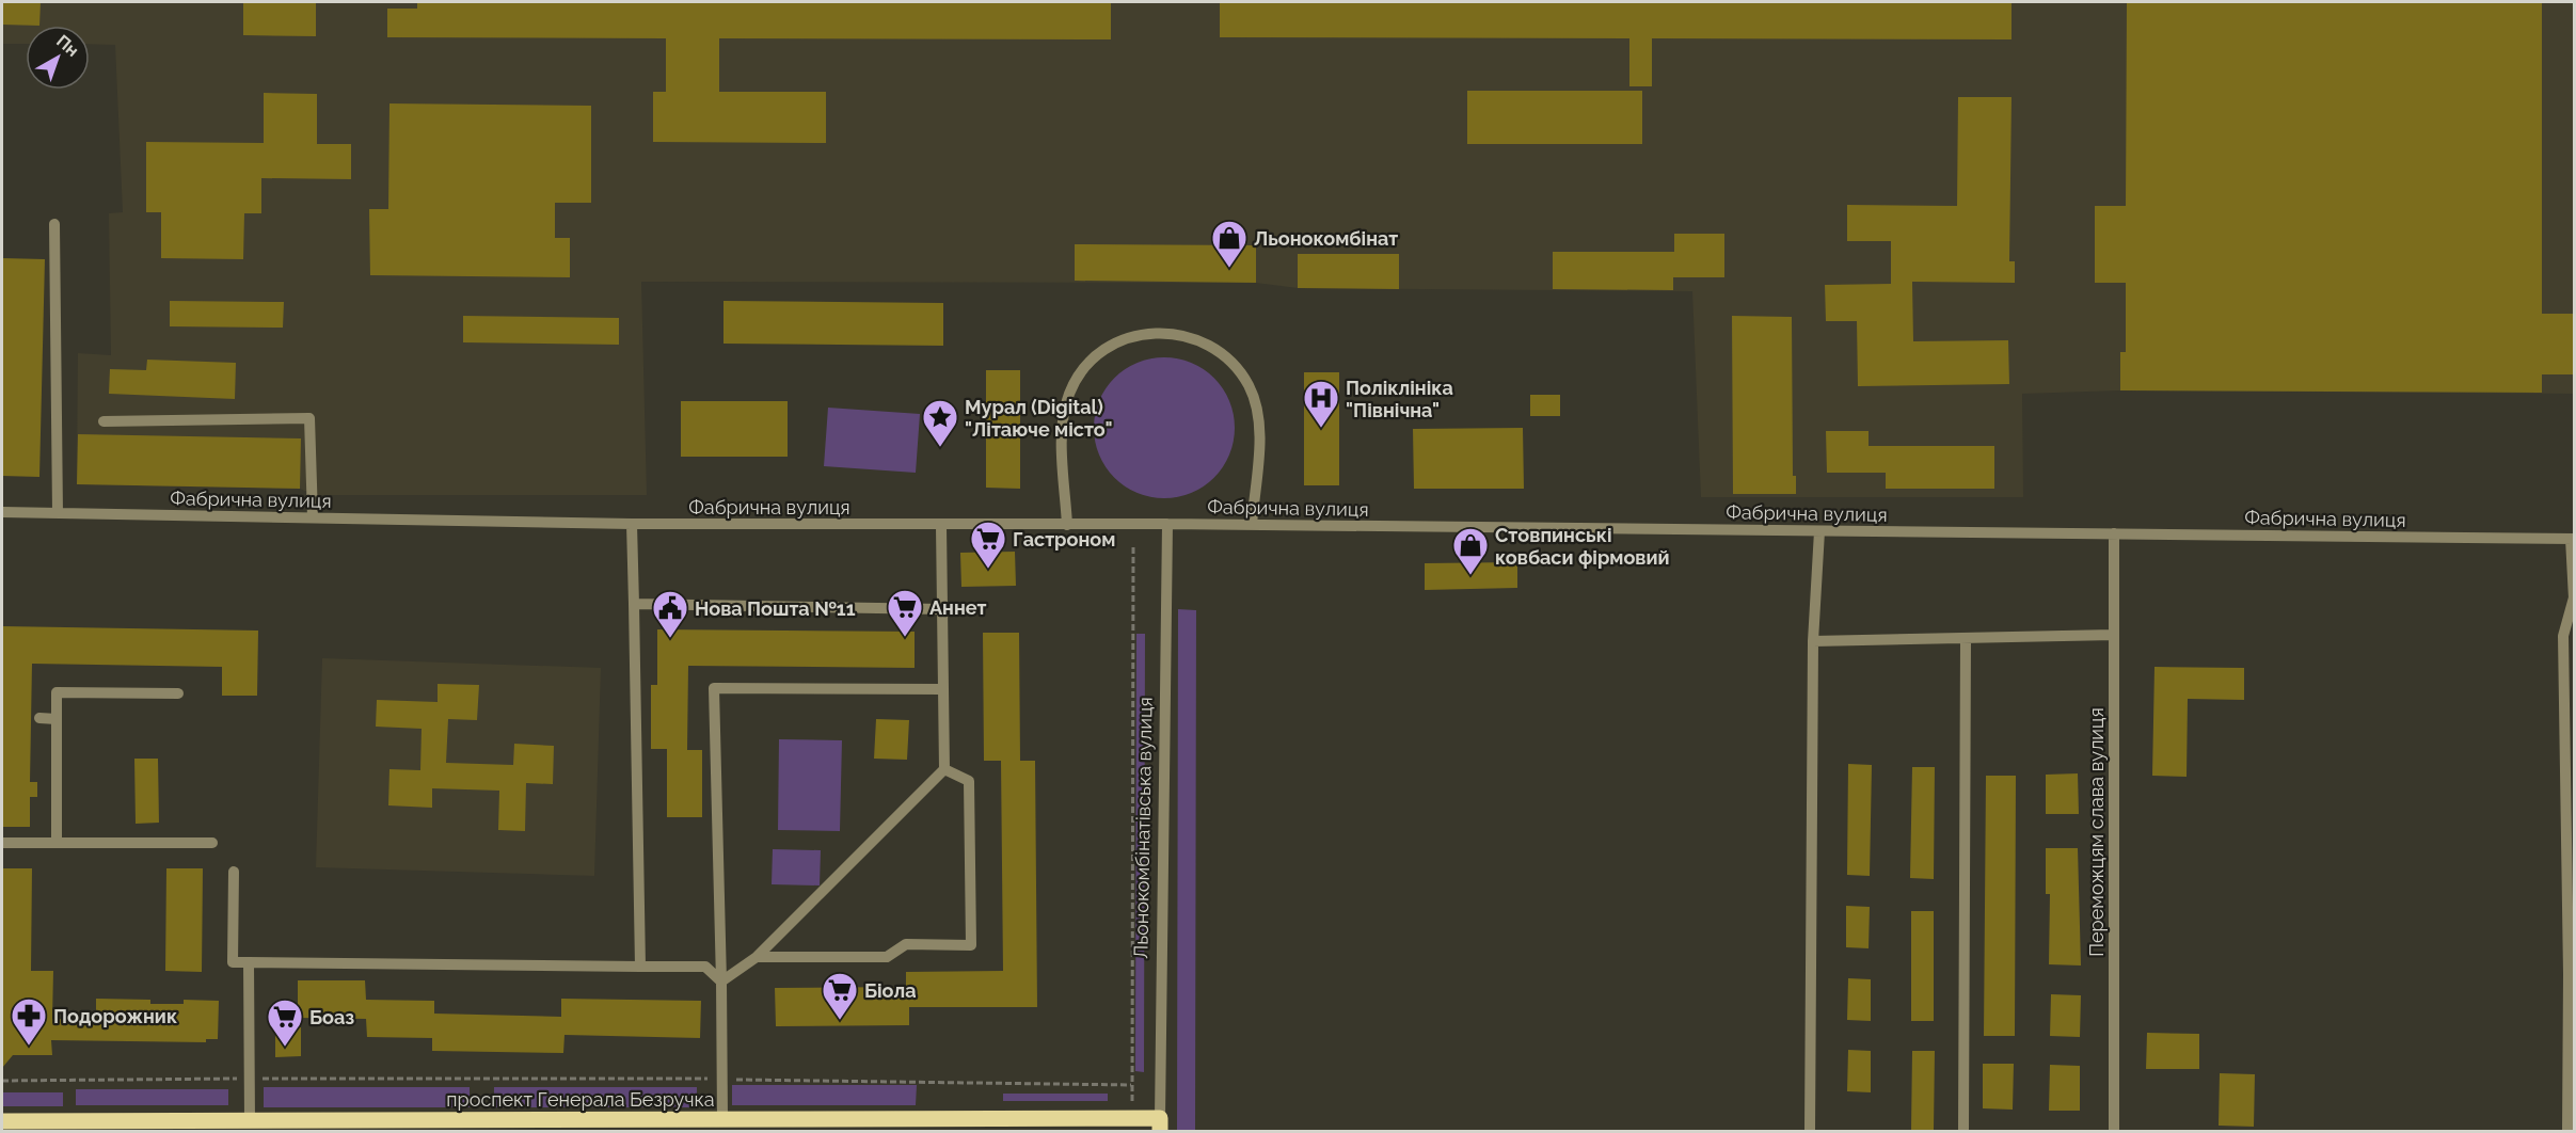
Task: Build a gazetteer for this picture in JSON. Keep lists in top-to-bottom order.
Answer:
{
  "streets": {
    "main road": ["проспект Генерала Безручка"],
    "street": ["Фабрична вулиця", "Льонокомбінатівська вулиця", "Переможцям слава вулиця"]
  },
  "crossings": [
    ["Фабрична вулиця", "Льонокомбінатівська вулиця"],
    ["Фабрична вулиця", "Переможцям слава вулиця"],
    ["Льонокомбінатівська вулиця", "проспект Генерала Безручка"]
  ],
  "places": {
    "shop": ["Льонокомбінат", "Стовпинські ковбаси фірмовий"],
    "hospital": ["Поліклініка \"Північна\""],
    "place": ["Мурал (Digital) \"Літаюче місто\""],
    "supermarket": [
      "Гастроном",
      "Аннет",
      "Біола",
      "Боаз"
    ],
    "public building": ["Нова Пошта №11"],
    "pharmacy": ["Подорожник"]
  },
  "north": "top right"
}
